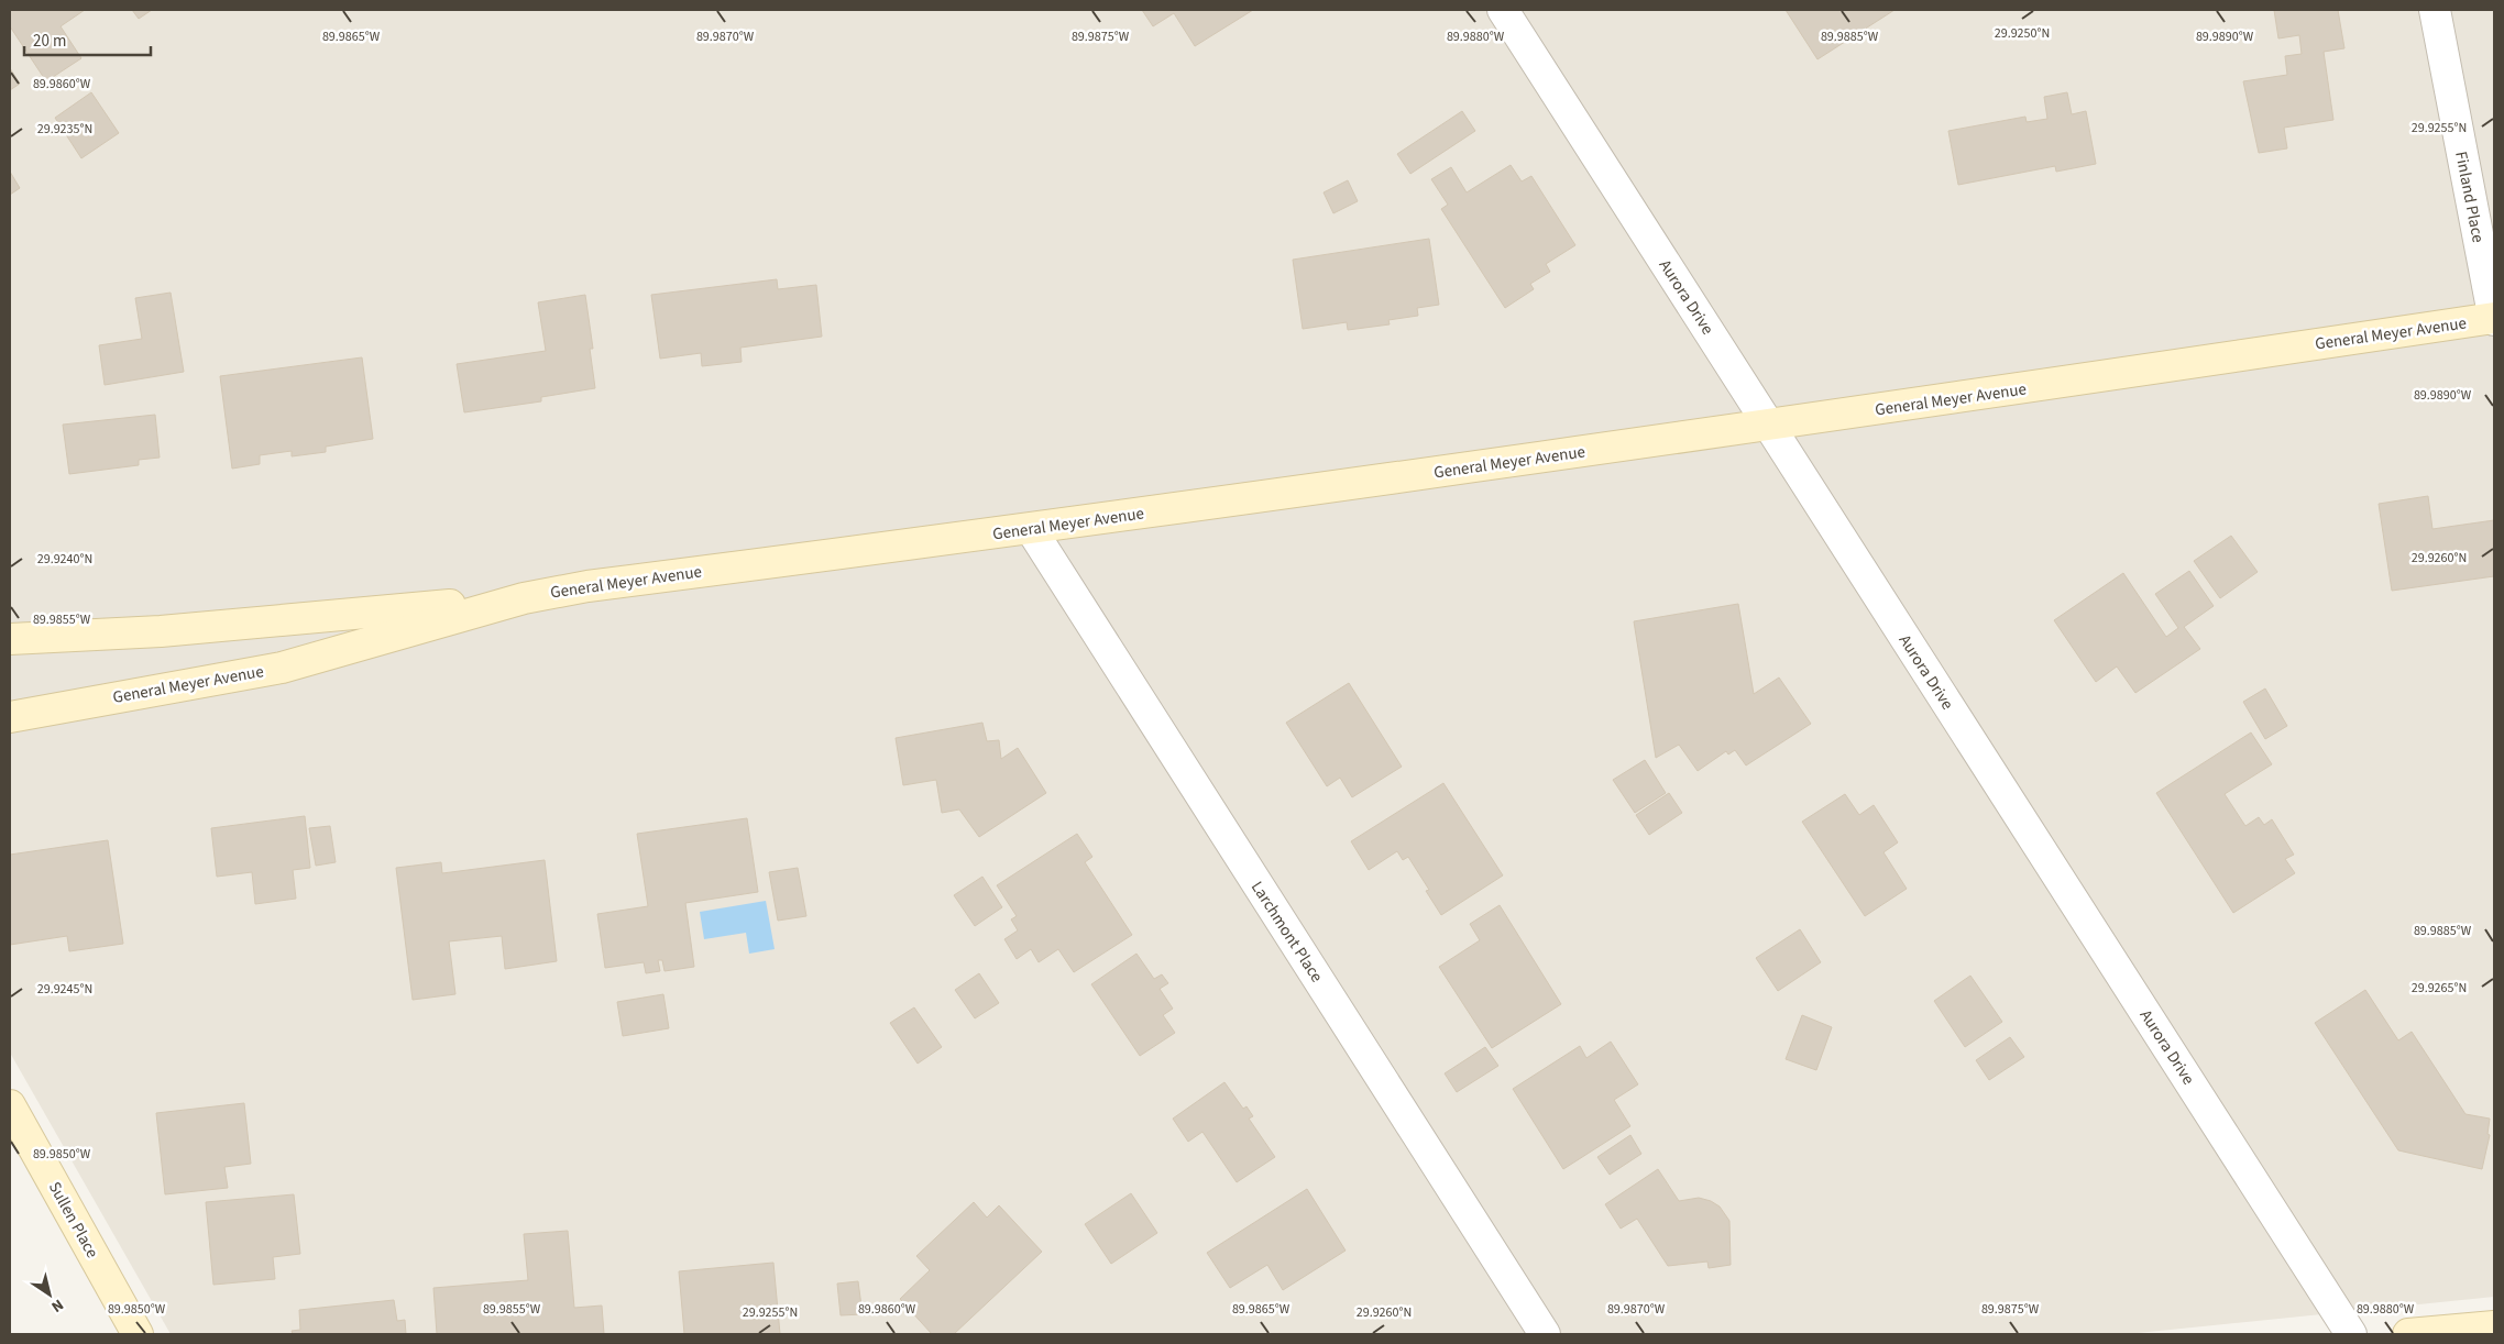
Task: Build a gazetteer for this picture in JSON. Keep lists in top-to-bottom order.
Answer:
{
  "streets": {
    "street": [
      "Finland Place",
      "Aurora Drive",
      "General Meyer Avenue",
      "Larchmont Place",
      "Sullen Place"
    ]
  },
  "crossings": [
    ["Finland Place", "General Meyer Avenue"],
    ["Aurora Drive", "General Meyer Avenue"],
    ["General Meyer Avenue", "Larchmont Place"]
  ],
  "scale_bar": "20 m",
  "north": "bottom right",
  "coordinates": [
    "29.9250°N",
    "89.9875°W",
    "89.9885°W",
    "89.9890°W",
    "89.9865°W",
    "89.9870°W",
    "89.9880°W",
    "89.9860°W",
    "29.9255°N",
    "29.9235°N",
    "29.9260°N",
    "29.9240°N",
    "89.9855°W",
    "29.9265°N",
    "29.9245°N",
    "89.9850°W"
  ]
}
